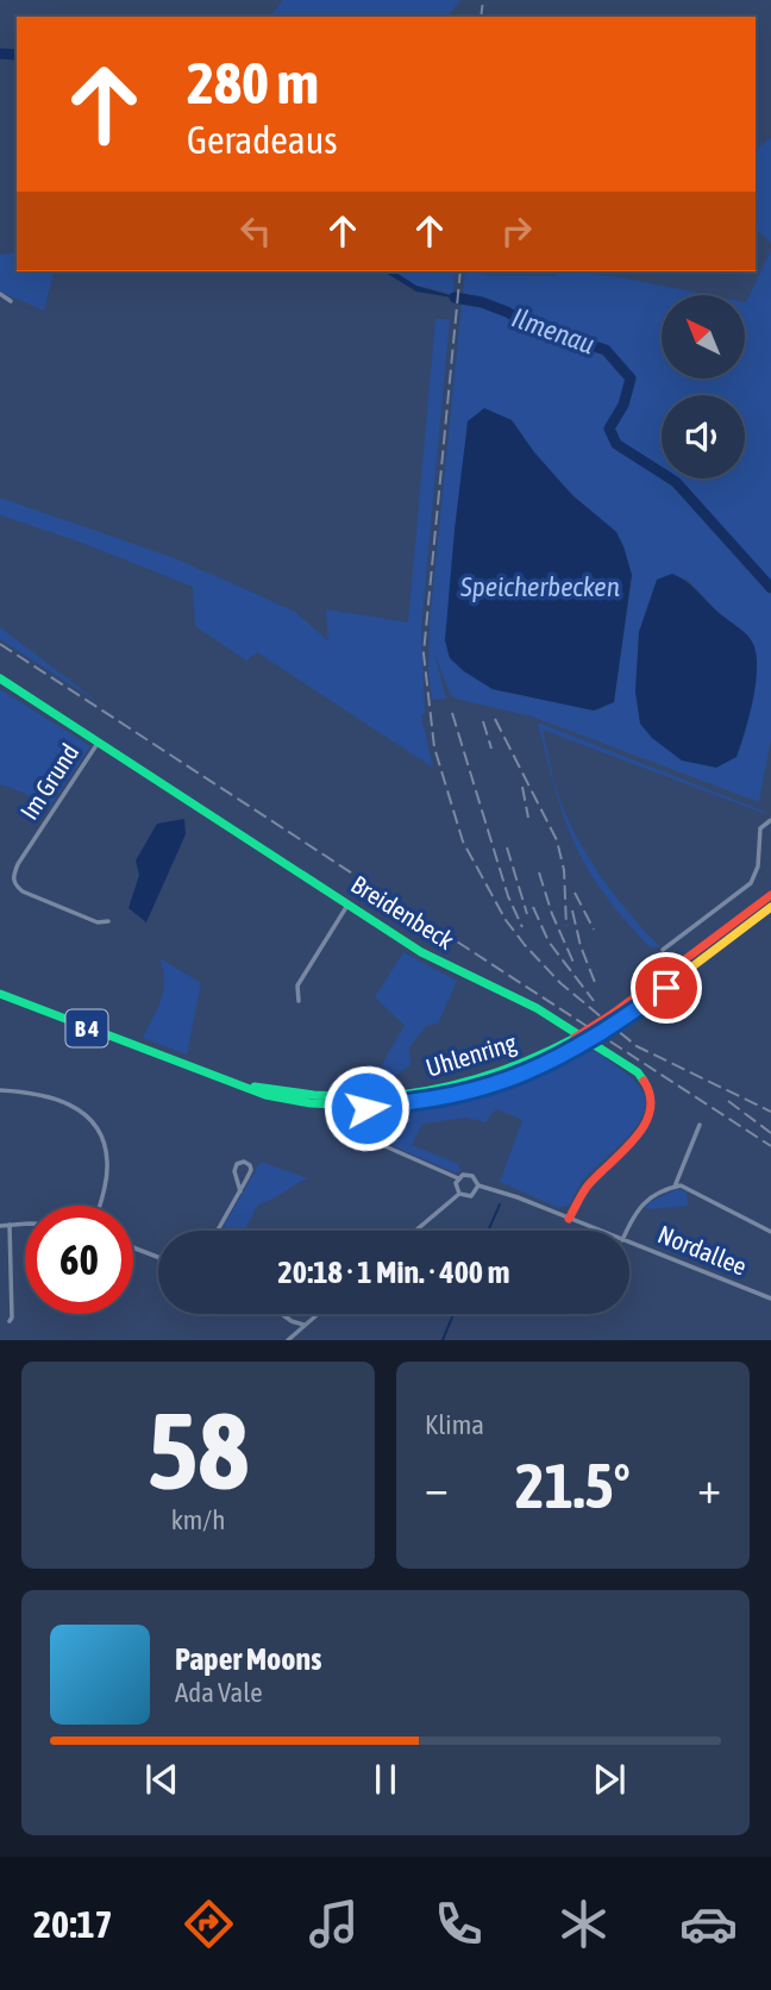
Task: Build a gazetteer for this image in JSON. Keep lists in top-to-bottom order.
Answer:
{
  "streets": {
    "main road": ["Breidenbeck", "B 4", "Uhlenring"],
    "street": ["Im Grund", "Nordallee"]
  },
  "crossings": [
    ["Im Grund", "Breidenbeck"],
    ["Breidenbeck", "Nordallee"],
    ["B 4", "Uhlenring"]
  ],
  "water": ["Ilmenau", "Speicherbecken"],
  "north": "top left",
  "page": {
    "turn": ["280 m", "Geradeaus"],
    "limit": "60",
    "trip": "20:18 · 1 Min. · 400 m",
    "tile": [
      ["58", "km/h"],
      "Klima"
    ],
    "heat": ["−", "21.5°", "+"],
    "song": ["Paper Moons", "Ada Vale"],
    "tabs": "20:17"
  }
}
